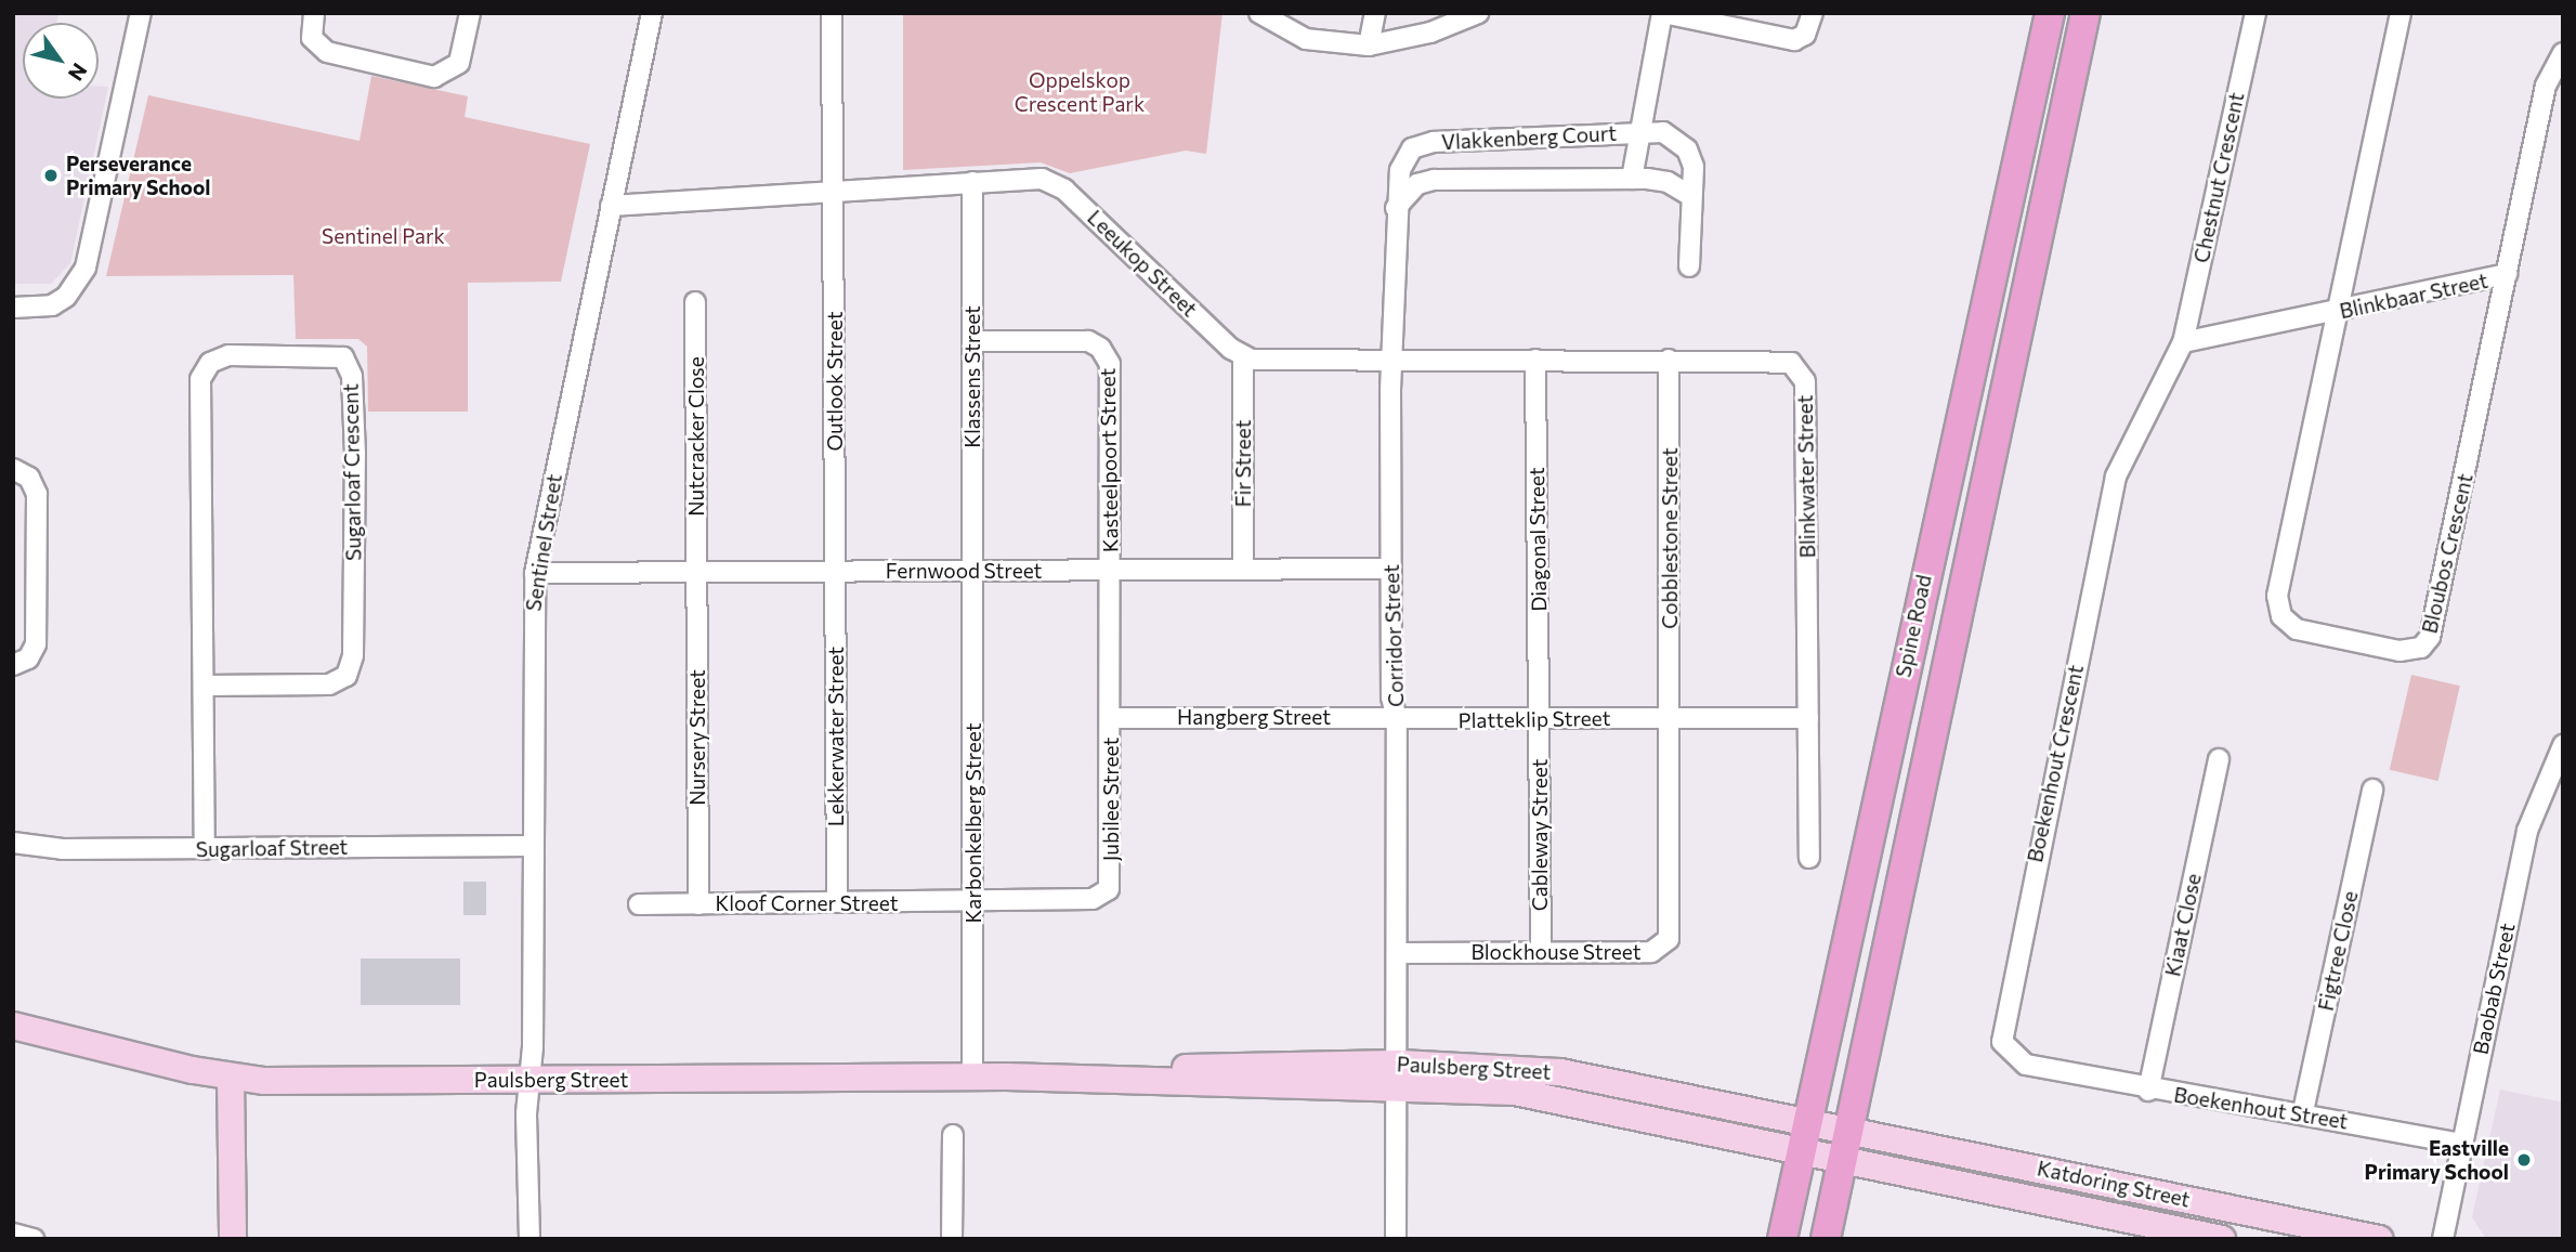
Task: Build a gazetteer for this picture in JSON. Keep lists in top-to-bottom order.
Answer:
{
  "streets": {
    "main road": ["Spine Road"],
    "street": [
      "Vlakkenberg Court",
      "Chestnut Crescent",
      "Leeukop Street",
      "Blinkbaar Street",
      "Klassens Street",
      "Outlook Street",
      "Nutcracker Close",
      "Kasteelpoort Street",
      "Fir Street",
      "Sugarloaf Crescent",
      "Blinkwater Street",
      "Cobblestone Street",
      "Diagonal Street",
      "Sentinel Street",
      "Bloubos Crescent",
      "Fernwood Street",
      "Corridor Street",
      "Hangberg Street",
      "Platteklip Street",
      "Lekkerwater Street",
      "Nursery Street",
      "Boekenhout Crescent",
      "Jubilee Street",
      "Karbonkelberg Street",
      "Cableway Street",
      "Sugarloaf Street",
      "Kloof Corner Street",
      "Kiaat Close",
      "Figtree Close",
      "Blockhouse Street",
      "Baobab Street",
      "Paulsberg Street",
      "Boekenhout Street",
      "Katdoring Street"
    ]
  },
  "crossings": [
    ["Vlakkenberg Court", "Corridor Street"],
    ["Chestnut Crescent", "Blinkbaar Street"],
    ["Chestnut Crescent", "Boekenhout Crescent"],
    ["Leeukop Street", "Klassens Street"],
    ["Leeukop Street", "Outlook Street"],
    ["Leeukop Street", "Fir Street"],
    ["Leeukop Street", "Sentinel Street"],
    ["Blinkbaar Street", "Bloubos Crescent"],
    ["Blinkbaar Street", "Boekenhout Crescent"],
    ["Klassens Street", "Kasteelpoort Street"],
    ["Klassens Street", "Fernwood Street"],
    ["Klassens Street", "Karbonkelberg Street"],
    ["Outlook Street", "Fernwood Street"],
    ["Outlook Street", "Lekkerwater Street"],
    ["Nutcracker Close", "Fernwood Street"],
    ["Nutcracker Close", "Nursery Street"],
    ["Kasteelpoort Street", "Fernwood Street"],
    ["Kasteelpoort Street", "Jubilee Street"],
    ["Fir Street", "Fernwood Street"],
    ["Sugarloaf Crescent", "Sugarloaf Street"],
    ["Blinkwater Street", "Cobblestone Street"],
    ["Cobblestone Street", "Platteklip Street"],
    ["Cobblestone Street", "Blockhouse Street"],
    ["Diagonal Street", "Platteklip Street"],
    ["Diagonal Street", "Cableway Street"],
    ["Sentinel Street", "Fernwood Street"],
    ["Sentinel Street", "Sugarloaf Street"],
    ["Sentinel Street", "Paulsberg Street"],
    ["Fernwood Street", "Corridor Street"],
    ["Fernwood Street", "Lekkerwater Street"],
    ["Fernwood Street", "Nursery Street"],
    ["Fernwood Street", "Jubilee Street"],
    ["Fernwood Street", "Karbonkelberg Street"],
    ["Spine Road", "Paulsberg Street"],
    ["Spine Road", "Katdoring Street"],
    ["Corridor Street", "Hangberg Street"],
    ["Corridor Street", "Platteklip Street"],
    ["Corridor Street", "Blockhouse Street"],
    ["Corridor Street", "Paulsberg Street"],
    ["Hangberg Street", "Platteklip Street"],
    ["Hangberg Street", "Jubilee Street"],
    ["Platteklip Street", "Cableway Street"],
    ["Platteklip Street", "Blockhouse Street"],
    ["Lekkerwater Street", "Kloof Corner Street"],
    ["Nursery Street", "Kloof Corner Street"],
    ["Boekenhout Crescent", "Kiaat Close"],
    ["Boekenhout Crescent", "Boekenhout Street"],
    ["Jubilee Street", "Karbonkelberg Street"],
    ["Jubilee Street", "Kloof Corner Street"],
    ["Karbonkelberg Street", "Kloof Corner Street"],
    ["Karbonkelberg Street", "Paulsberg Street"],
    ["Cableway Street", "Blockhouse Street"],
    ["Kiaat Close", "Boekenhout Street"],
    ["Figtree Close", "Boekenhout Street"],
    ["Baobab Street", "Boekenhout Street"],
    ["Paulsberg Street", "Katdoring Street"]
  ],
  "parks": ["Oppelskop Crescent Park", "Sentinel Park"],
  "places": ["Perseverance Primary School", "Eastville Primary School"],
  "north": "bottom right"
}
